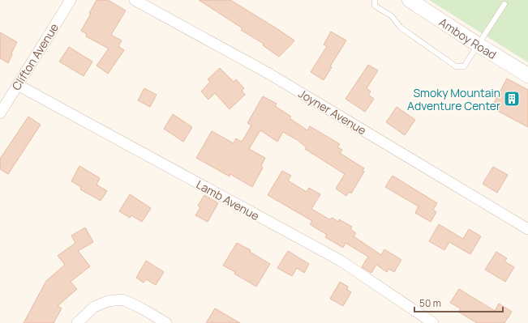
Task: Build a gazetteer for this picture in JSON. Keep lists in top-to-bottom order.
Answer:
{
  "streets": {
    "main road": ["Amboy Road"],
    "street": ["Clifton Avenue", "Joyner Avenue", "Lamb Avenue"]
  },
  "crossings": [
    ["Clifton Avenue", "Lamb Avenue"]
  ],
  "places": {
    "building": ["Smoky Mountain Adventure Center"]
  },
  "scale_bar": "50 m"
}
